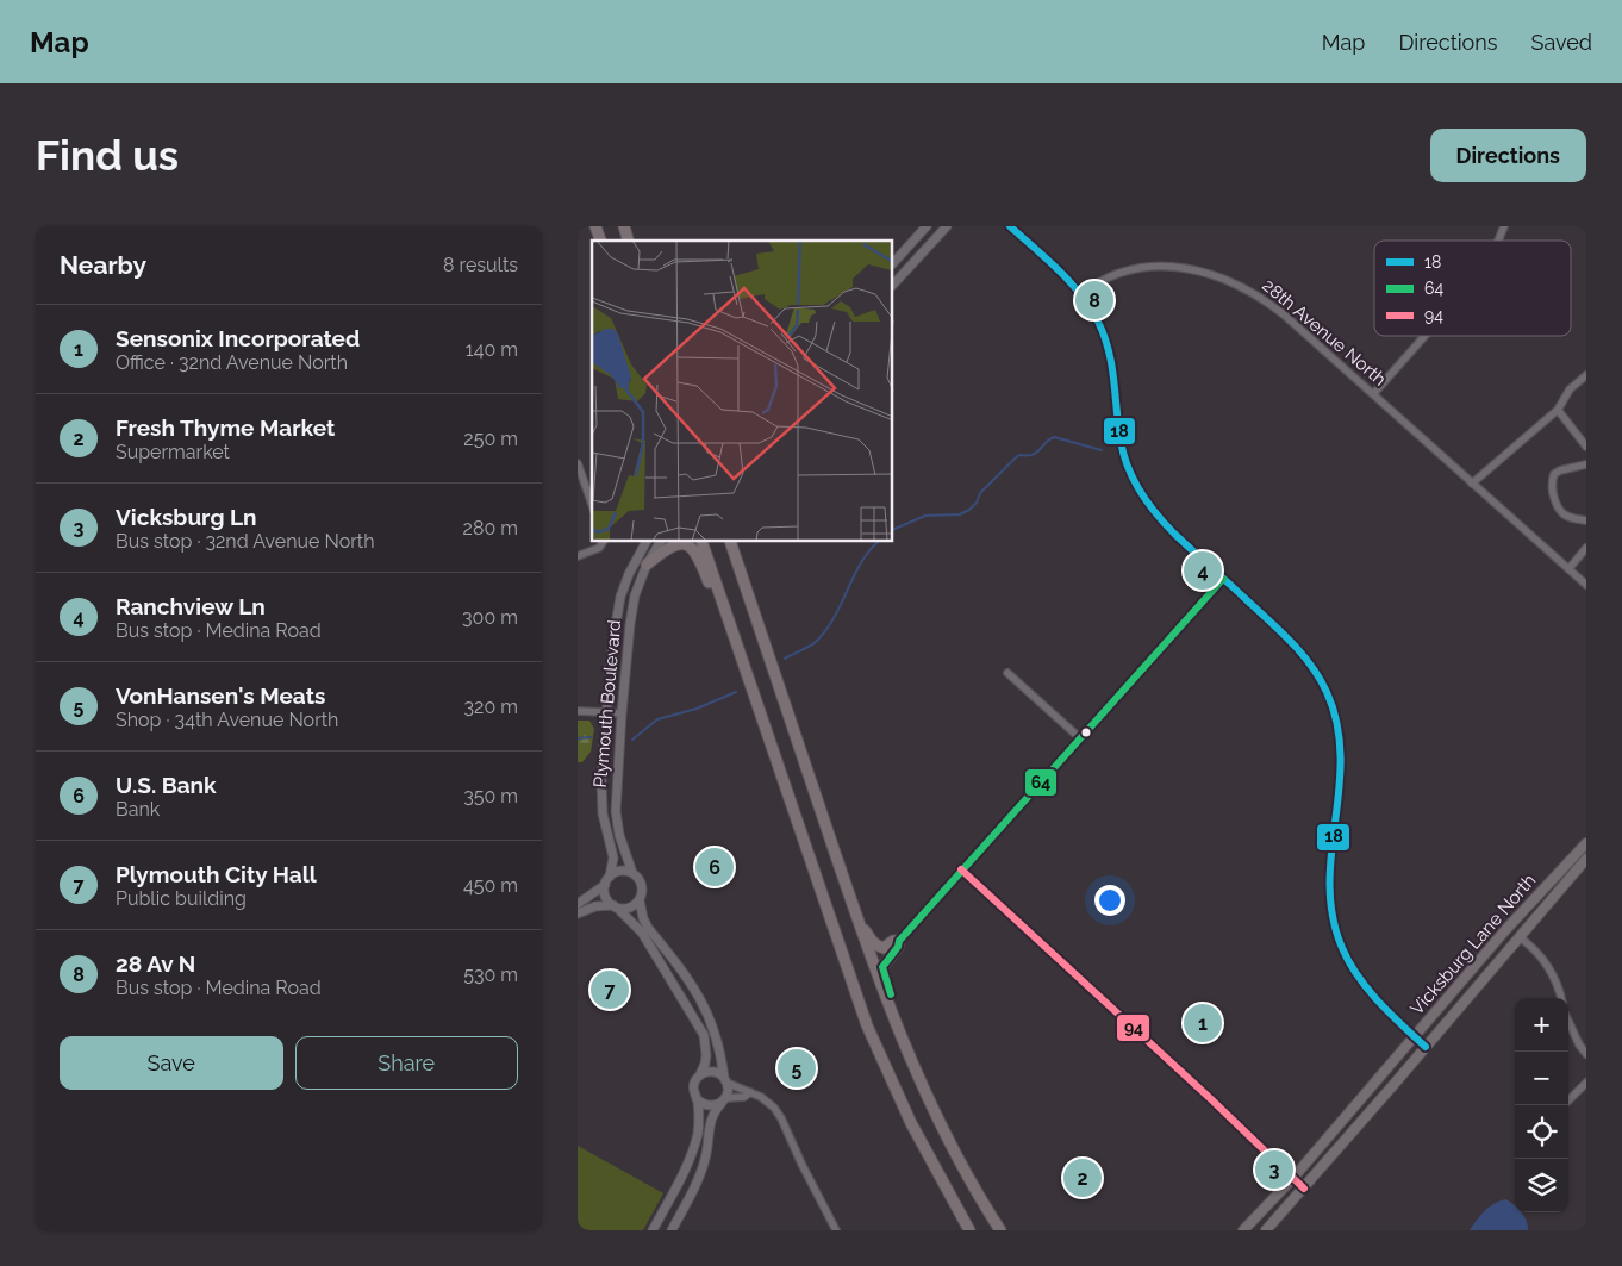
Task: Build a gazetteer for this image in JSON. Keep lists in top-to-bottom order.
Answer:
{
  "streets": {
    "main road": ["Vicksburg Lane North"],
    "street": ["28th Avenue North", "Plymouth Boulevard"]
  },
  "lines": ["transit line 18", "transit line 64", "transit line 94"],
  "legend": ["18", "64", "94"],
  "page": {
    "header": "Map",
    "nav": ["Map", "Directions", "Saved"],
    "buttons": [
      "Directions",
      ["Save", "Share"]
    ],
    "title": "Find us",
    "heading": ["Nearby", "8 results"],
    "pins": [
      "8",
      "4",
      "6",
      "7",
      "1",
      "5",
      "3",
      "2"
    ],
    "list": [
      {
        "mark": "1",
        "name": "Sensonix Incorporated",
        "note": "Office · 32nd Avenue North",
        "value": "140 m"
      },
      {
        "mark": "2",
        "name": "Fresh Thyme Market",
        "note": "Supermarket",
        "value": "250 m"
      },
      {
        "mark": "3",
        "name": "Vicksburg Ln",
        "note": "Bus stop · 32nd Avenue North",
        "value": "280 m"
      },
      {
        "mark": "4",
        "name": "Ranchview Ln",
        "note": "Bus stop · Medina Road",
        "value": "300 m"
      },
      {
        "mark": "5",
        "name": "VonHansen's Meats",
        "note": "Shop · 34th Avenue North",
        "value": "320 m"
      },
      {
        "mark": "6",
        "name": "U.S. Bank",
        "note": "Bank",
        "value": "350 m"
      },
      {
        "mark": "7",
        "name": "Plymouth City Hall",
        "note": "Public building",
        "value": "450 m"
      },
      {
        "mark": "8",
        "name": "28 Av N",
        "note": "Bus stop · Medina Road",
        "value": "530 m"
      }
    ],
    "map_buttons": ["+", "−"]
  }
}
